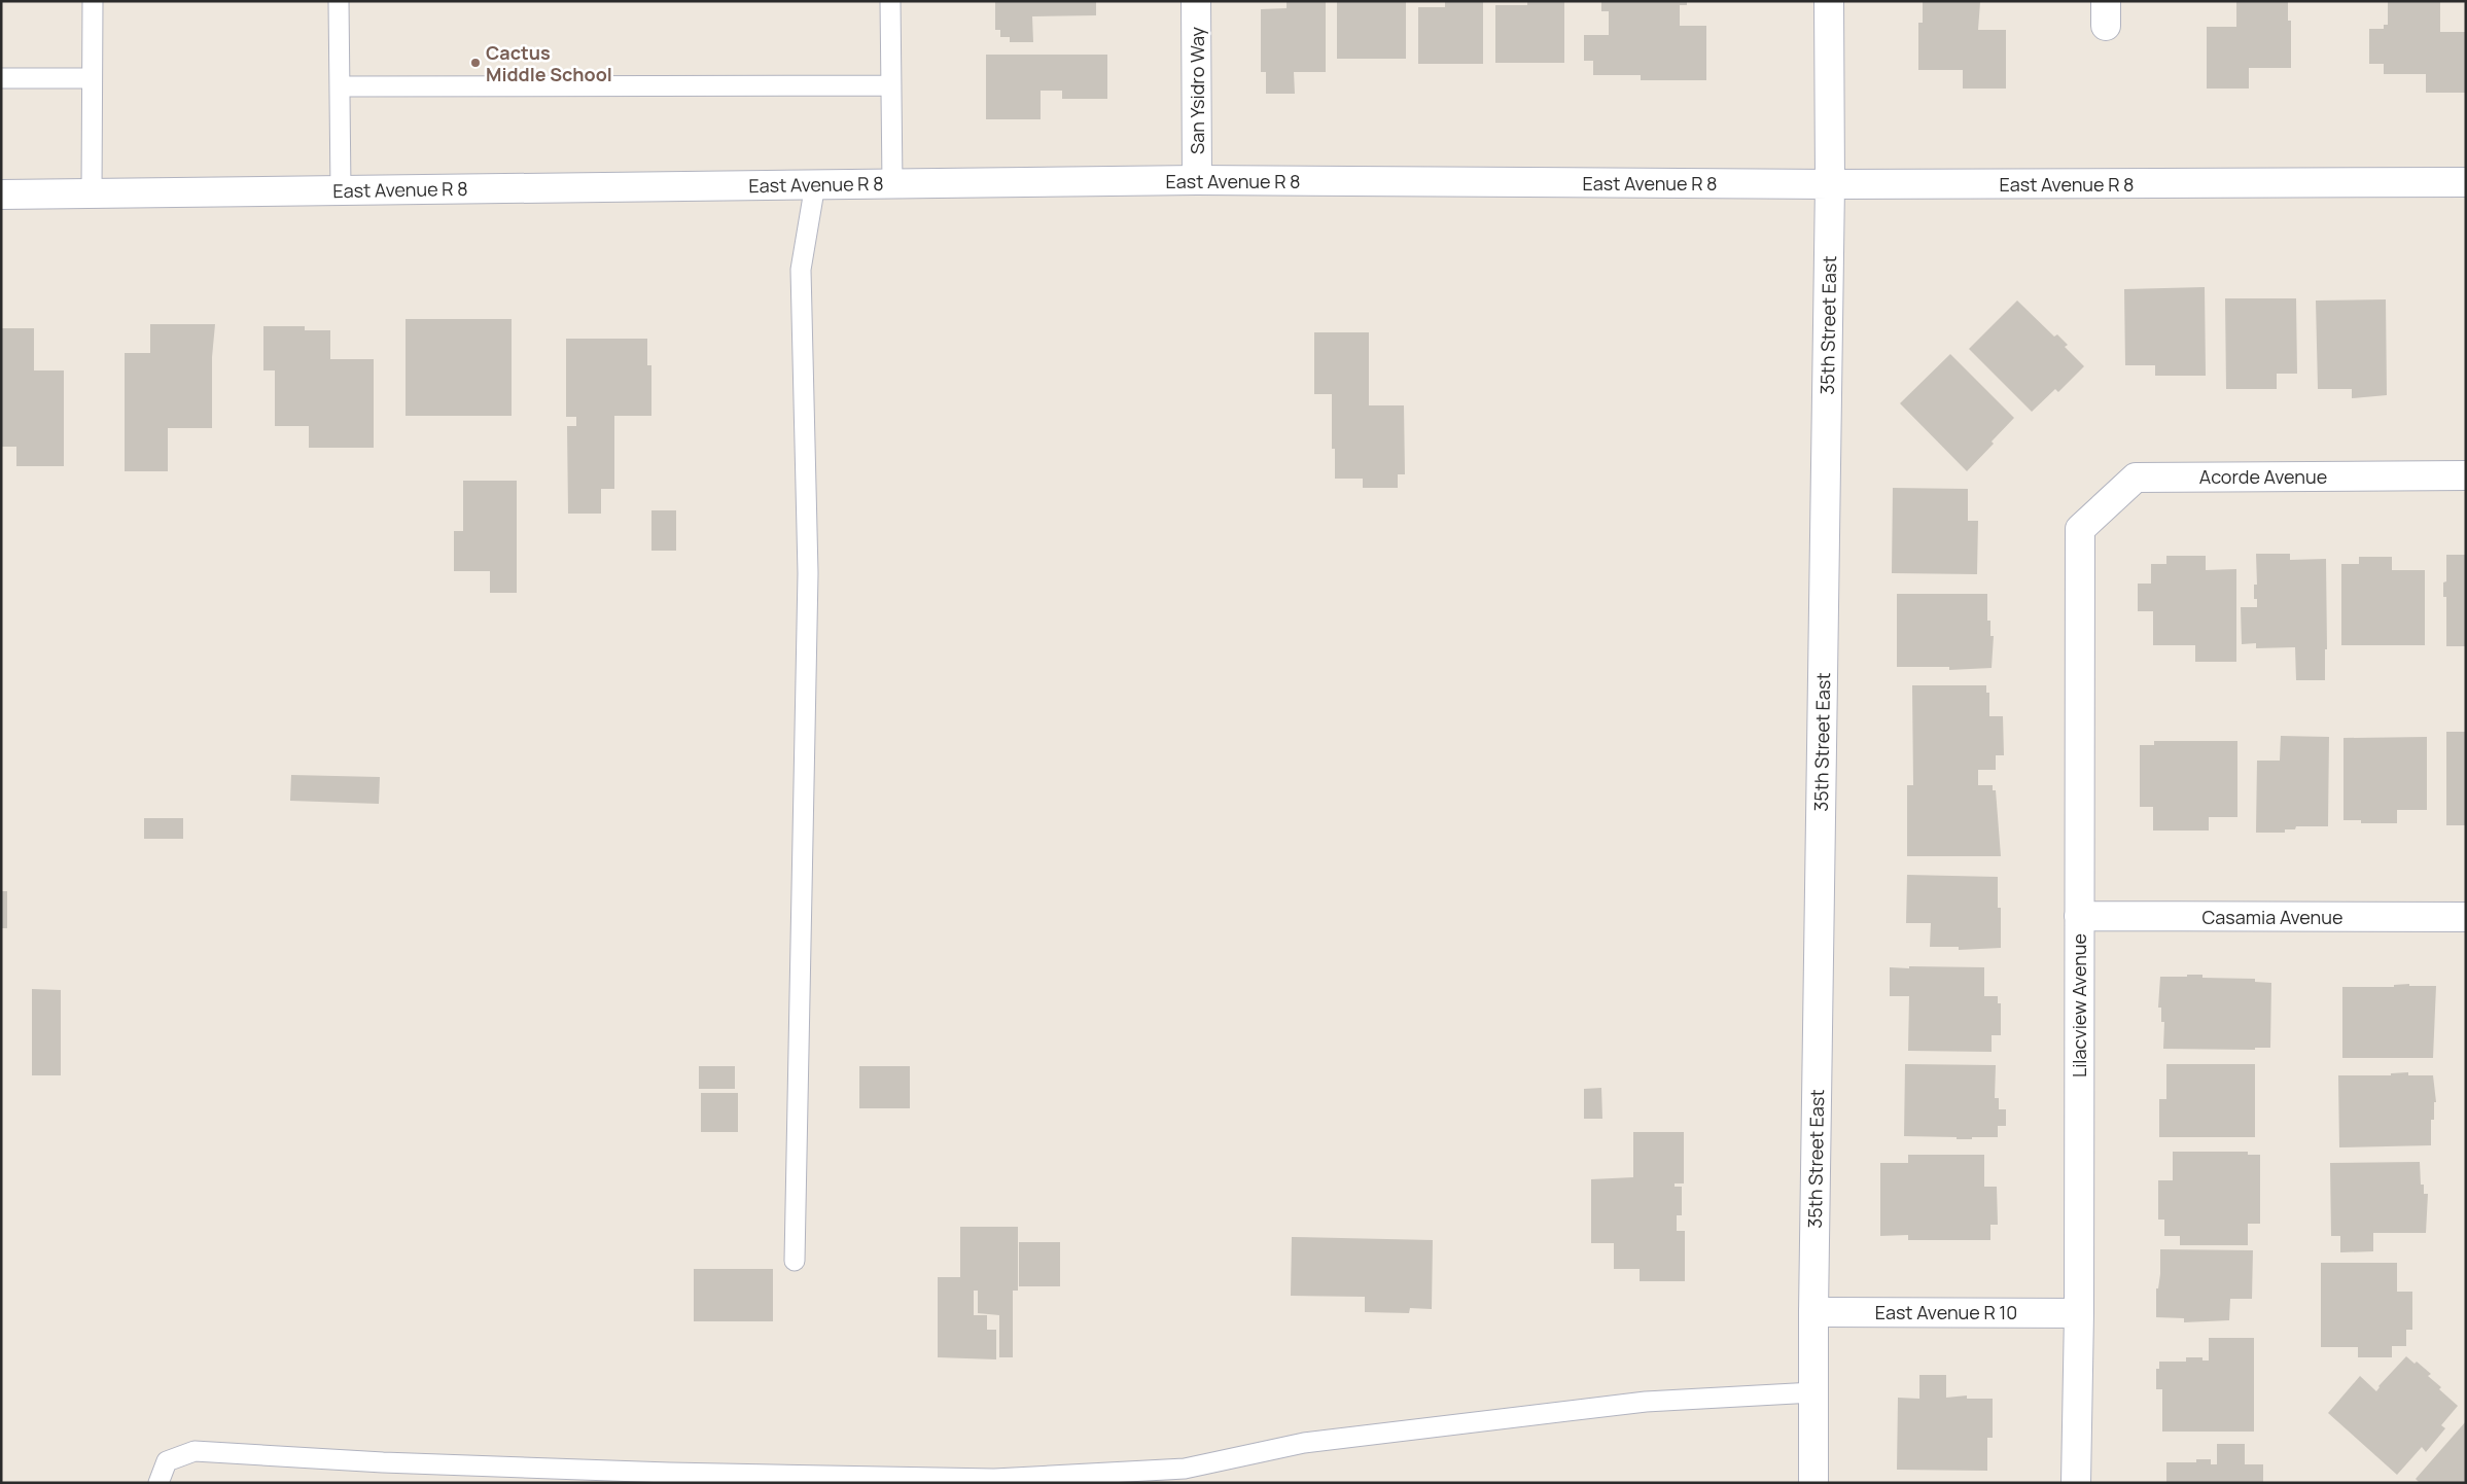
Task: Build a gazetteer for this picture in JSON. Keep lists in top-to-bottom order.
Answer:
{
  "streets": {
    "street": [
      "San Ysidro Way",
      "East Avenue R 8",
      "35th Street East",
      "Acorde Avenue",
      "Casamia Avenue",
      "Lilacview Avenue",
      "East Avenue R 10"
    ]
  },
  "crossings": [
    ["San Ysidro Way", "East Avenue R 8"],
    ["East Avenue R 8", "35th Street East"],
    ["35th Street East", "East Avenue R 10"],
    ["Acorde Avenue", "Lilacview Avenue"],
    ["Casamia Avenue", "Lilacview Avenue"],
    ["Lilacview Avenue", "East Avenue R 10"]
  ],
  "places": ["Cactus Middle School"]
}
